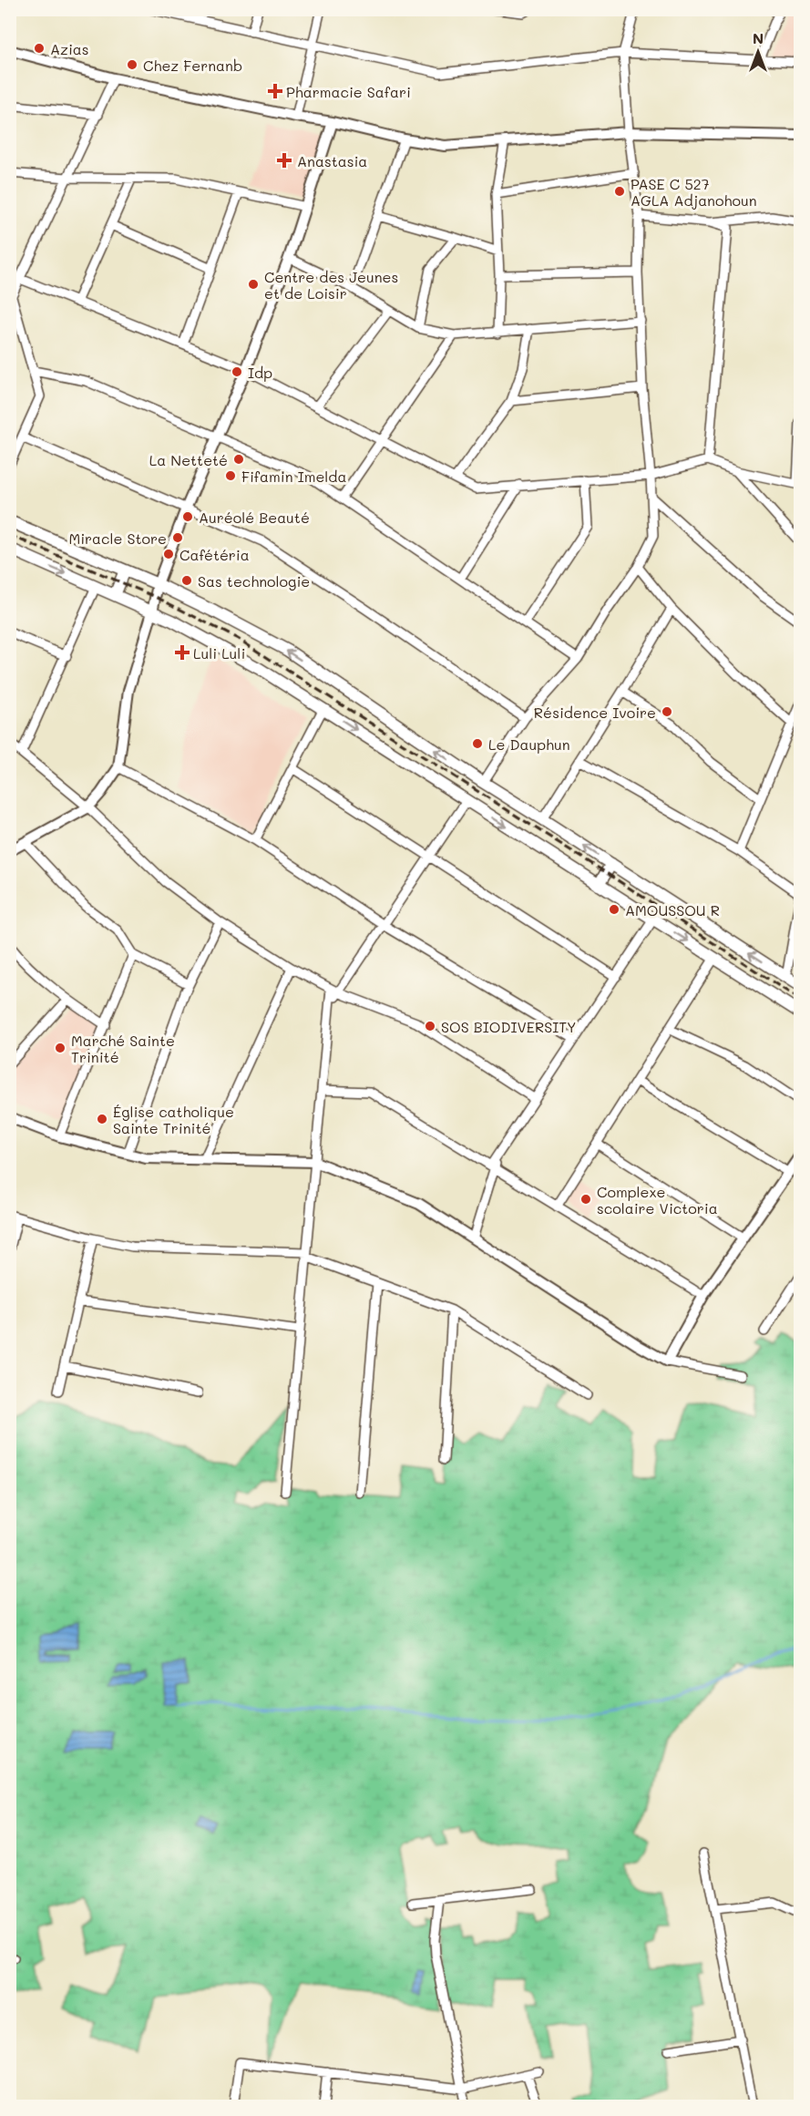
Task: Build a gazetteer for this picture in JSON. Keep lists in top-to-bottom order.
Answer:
{
  "places": {
    "other": [
      "Azias",
      "Chez Fernanb",
      "PASE C 527 AGLA Adjanohoun",
      "Centre des Jeunes et de Loisir",
      "Idp",
      "La Netteté",
      "Fifamin Imelda",
      "Auréolé Beauté",
      "Miracle Store",
      "Cafétéria",
      "Sas technologie",
      "Résidence Ivoire",
      "Le Dauphun",
      "AMOUSSOU R",
      "SOS BIODIVERSITY",
      "Marché Sainte Trinité",
      "Église catholique Sainte Trinité",
      "Complexe scolaire Victoria"
    ],
    "health": ["Pharmacie Safari", "Anastasia", "Luli Luli"]
  },
  "north": "top"
}
